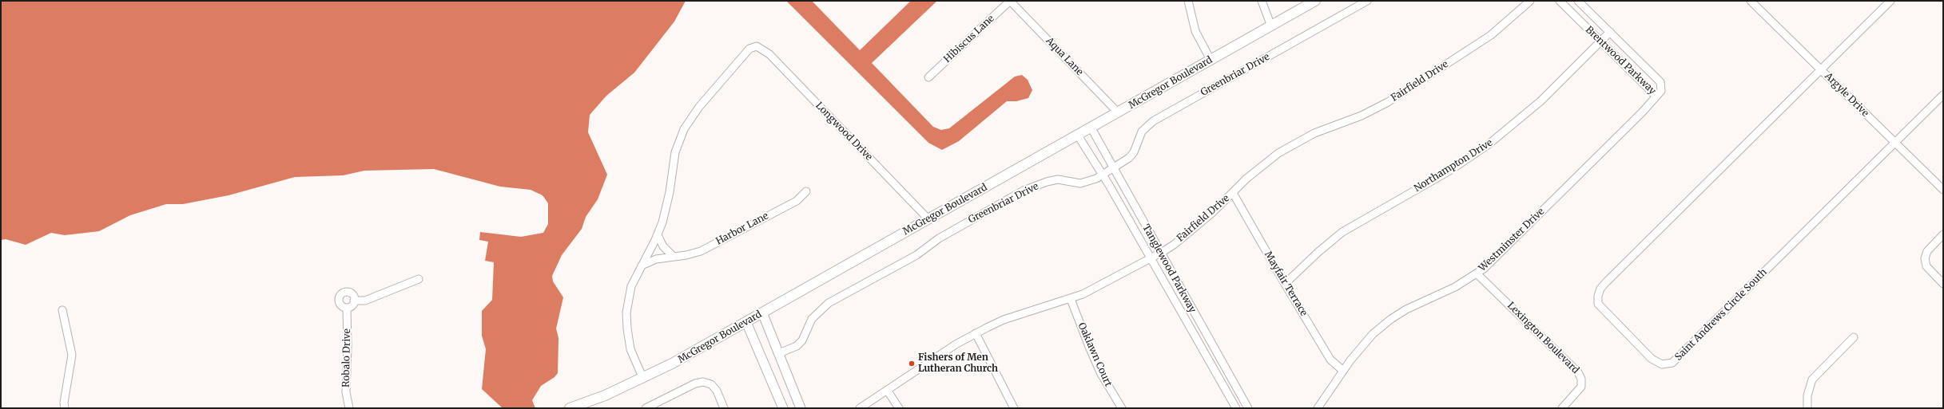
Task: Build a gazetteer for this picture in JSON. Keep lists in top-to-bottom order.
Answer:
{
  "streets": {
    "main road": ["McGregor Boulevard"],
    "street": [
      "Hibiscus Lane",
      "Aqua Lane",
      "Brentwood Parkway",
      "Greenbriar Drive",
      "Fairfield Drive",
      "Argyle Drive",
      "Longwood Drive",
      "Northampton Drive",
      "Harbor Lane",
      "Westminster Drive",
      "Tanglewood Parkway",
      "Mayfair Terrace",
      "Saint Andrews Circle South",
      "Lexington Boulevard",
      "Oaklawn Court",
      "Robalo Drive"
    ]
  },
  "crossings": [
    ["Hibiscus Lane", "Aqua Lane"],
    ["Aqua Lane", "McGregor Boulevard"],
    ["Brentwood Parkway", "Northampton Drive"],
    ["Brentwood Parkway", "Westminster Drive"],
    ["Greenbriar Drive", "Tanglewood Parkway"],
    ["Fairfield Drive", "Tanglewood Parkway"],
    ["Fairfield Drive", "Mayfair Terrace"],
    ["Fairfield Drive", "Oaklawn Court"],
    ["McGregor Boulevard", "Longwood Drive"],
    ["McGregor Boulevard", "Tanglewood Parkway"],
    ["Argyle Drive", "Saint Andrews Circle South"],
    ["Northampton Drive", "Mayfair Terrace"],
    ["Westminster Drive", "Mayfair Terrace"],
    ["Westminster Drive", "Lexington Boulevard"]
  ],
  "places": ["Fishers of Men Lutheran Church"]
}
